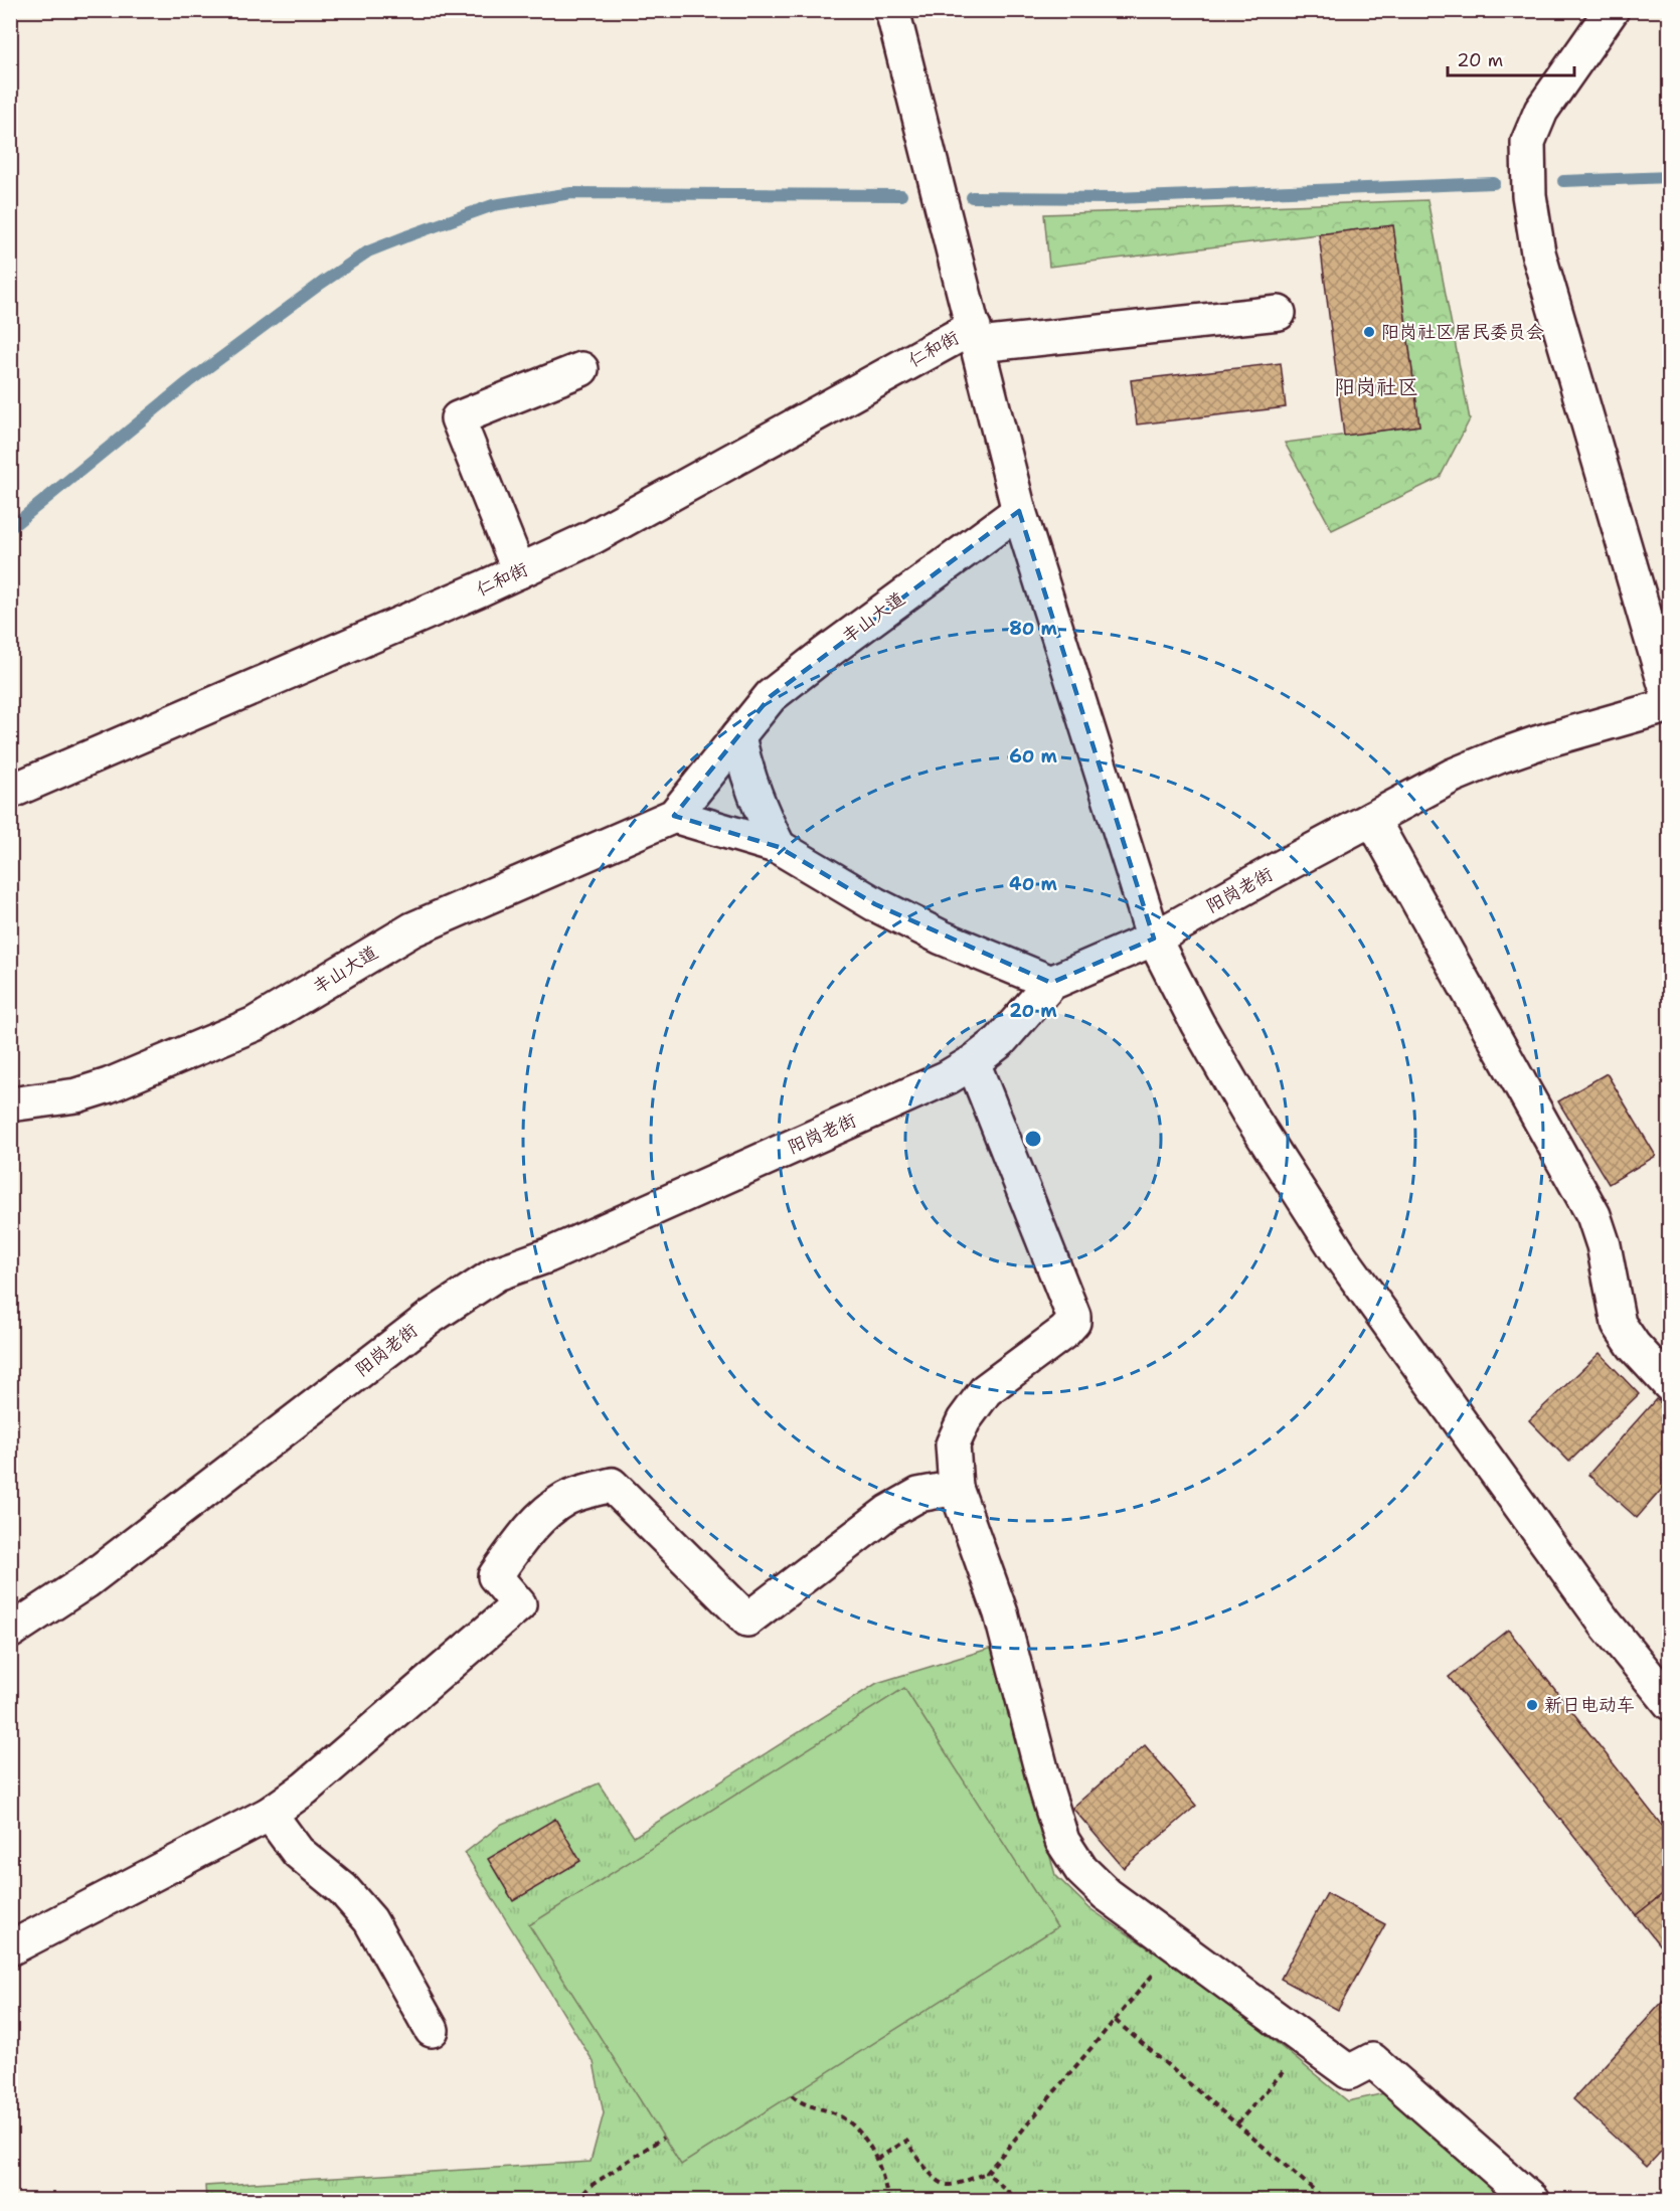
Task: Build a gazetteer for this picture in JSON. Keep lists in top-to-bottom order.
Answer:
{
  "streets": {
    "street": ["仁和街", "丰山大道", "阳岗老街"]
  },
  "districts": ["阳岗社区"],
  "places": ["阳岗社区居民委员会", "新日电动车"],
  "scale_bar": "20 m",
  "rings": [
    "80 m",
    "60 m",
    "40 m",
    "20 m"
  ]
}
